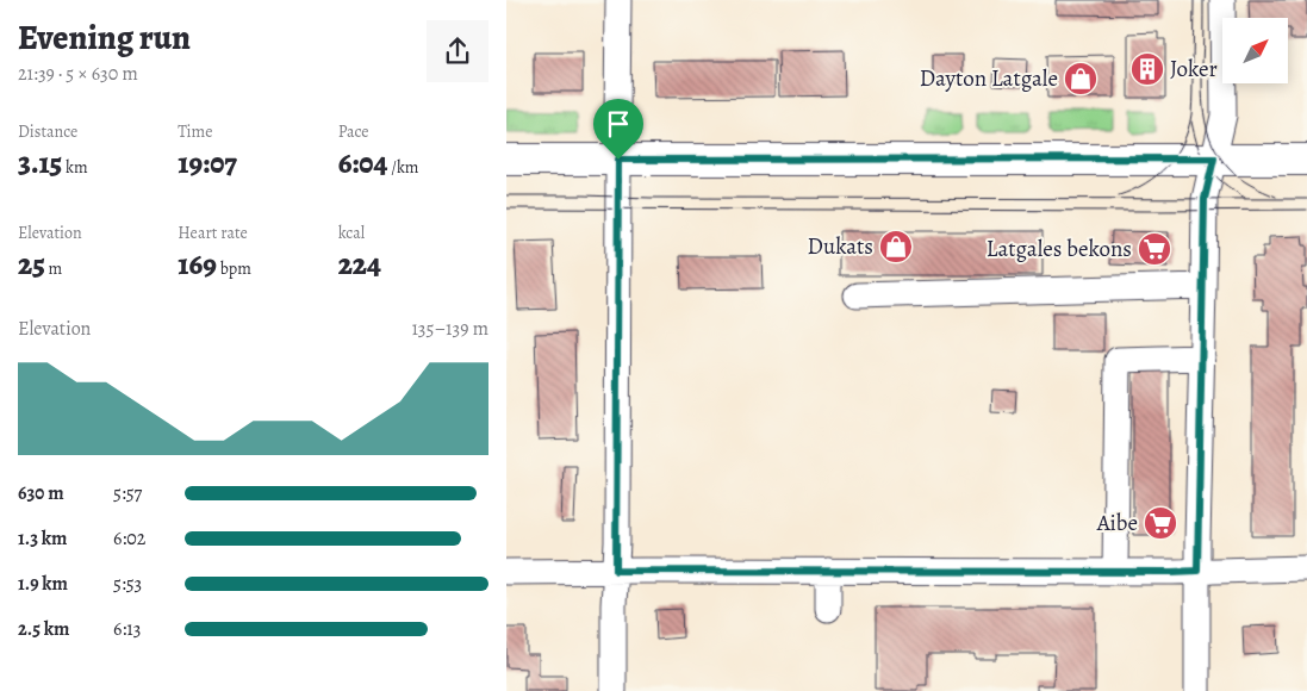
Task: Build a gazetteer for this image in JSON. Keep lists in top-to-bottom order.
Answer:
{
  "places": {
    "building": ["Joker"],
    "shop": ["Dayton Latgale", "Dukats"],
    "supermarket": ["Latgales bekons", "Aibe"]
  },
  "north": "top right",
  "page": {
    "heading": ["Evening run", "21:39 · 5 × 630 m"],
    "stats": [
      ["Distance", "3.15 km"],
      ["Time", "19:07"],
      ["Pace", "6:04 /km"],
      ["Elevation", "25 m"],
      ["Heart rate", "169 bpm"],
      ["kcal", "224"]
    ],
    "chart": ["Elevation", "135–139 m"],
    "list": [
      {
        "name": "630 m",
        "note": "5:57"
      },
      {
        "name": "1.3 km",
        "note": "6:02"
      },
      {
        "name": "1.9 km",
        "note": "5:53"
      },
      {
        "name": "2.5 km",
        "note": "6:13"
      }
    ]
  }
}
